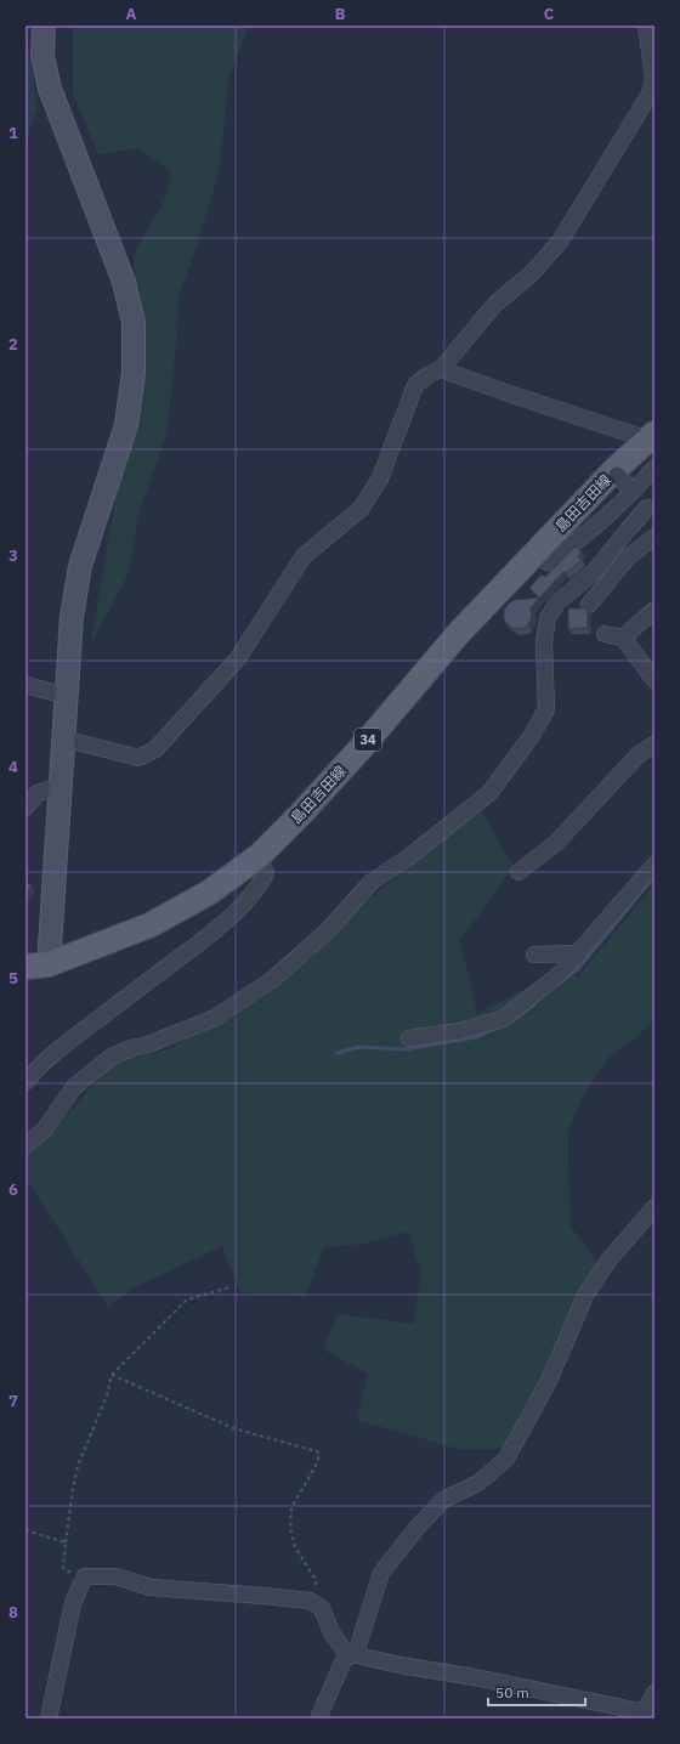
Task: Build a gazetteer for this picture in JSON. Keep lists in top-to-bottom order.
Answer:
{
  "streets": {
    "main road": ["島田吉田線", "34"]
  },
  "scale_bar": "50 m",
  "grid": {
    "columns": ["A", "B", "C"],
    "rows": [
      "1",
      "2",
      "3",
      "4",
      "5",
      "6",
      "7",
      "8"
    ]
  }
}
